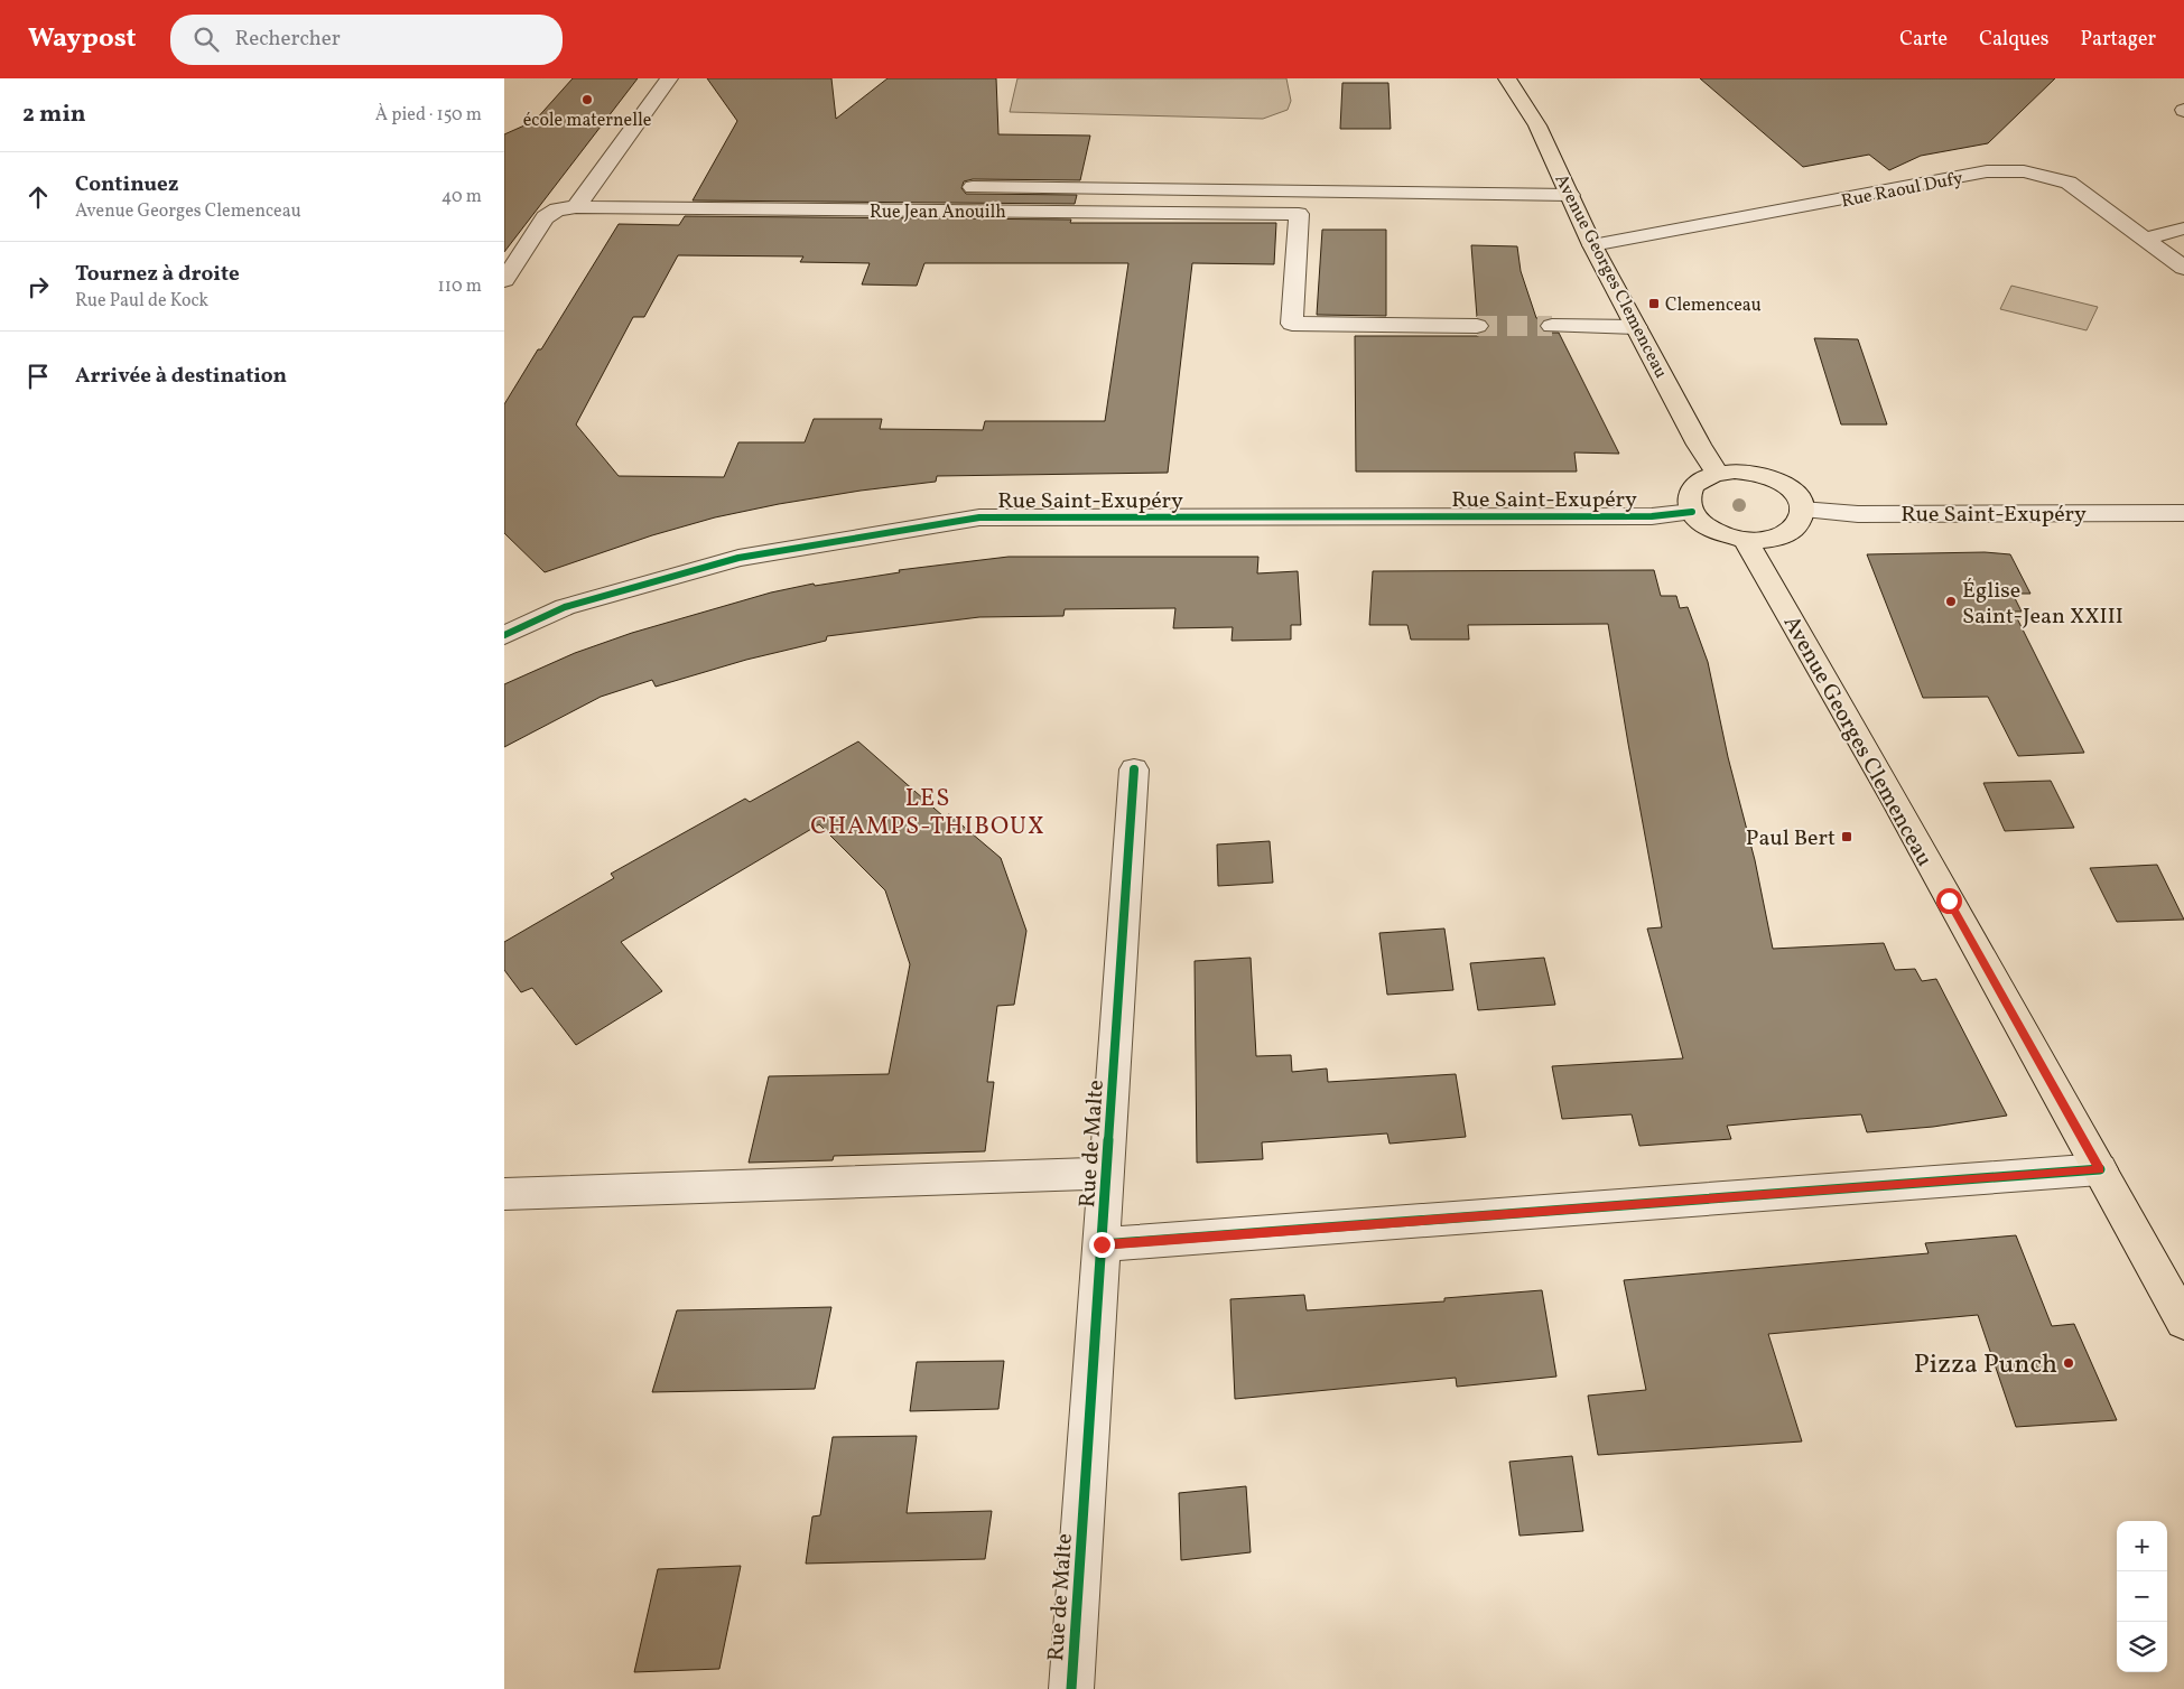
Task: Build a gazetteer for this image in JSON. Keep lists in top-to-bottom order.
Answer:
{
  "streets": {
    "main road": ["Avenue Georges Clemenceau"],
    "street": [
      "Rue Raoul Dufy",
      "Rue Jean Anouilh",
      "Rue Saint-Exupéry",
      "Rue de Malte"
    ]
  },
  "crossings": [
    ["Rue Raoul Dufy", "Avenue Georges Clemenceau"],
    ["Avenue Georges Clemenceau", "Rue Saint-Exupéry"]
  ],
  "districts": ["LES CHAMPS-THIBOUX"],
  "places": {
    "other": ["école maternelle", "Église Saint-Jean XXIII", "Pizza Punch"],
    "transit": ["Clemenceau", "Paul Bert"]
  },
  "page": {
    "header": "Waypost",
    "search": "Rechercher",
    "nav": ["Carte", "Calques", "Partager"],
    "heading": ["2 min", "À pied · 150 m"],
    "list": [
      ["Continuez", "Avenue Georges Clemenceau", "40 m"],
      ["Tournez à droite", "Rue Paul de Kock", "110 m"],
      "Arrivée à destination"
    ],
    "map_buttons": ["+", "−"]
  }
}
